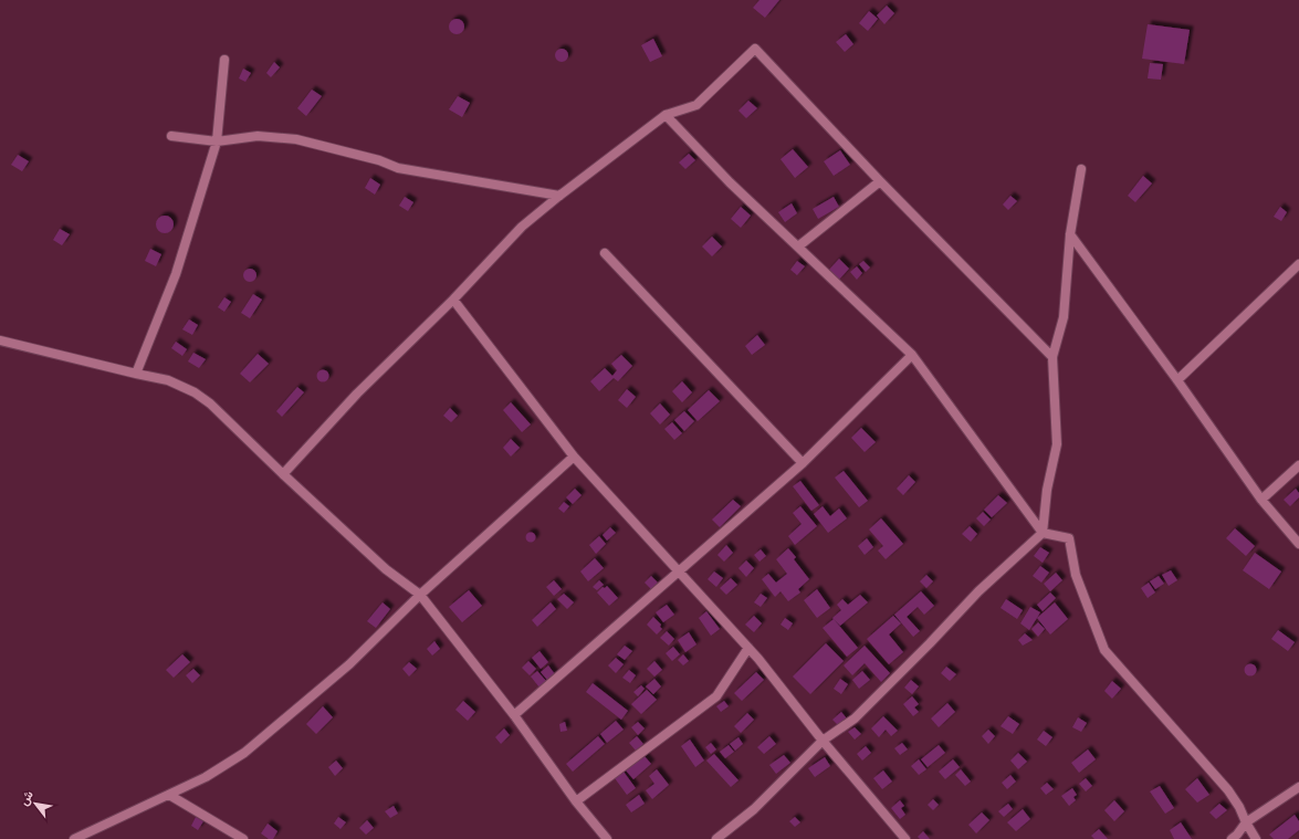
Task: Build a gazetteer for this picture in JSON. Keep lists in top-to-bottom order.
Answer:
{
  "north": "top left"
}
